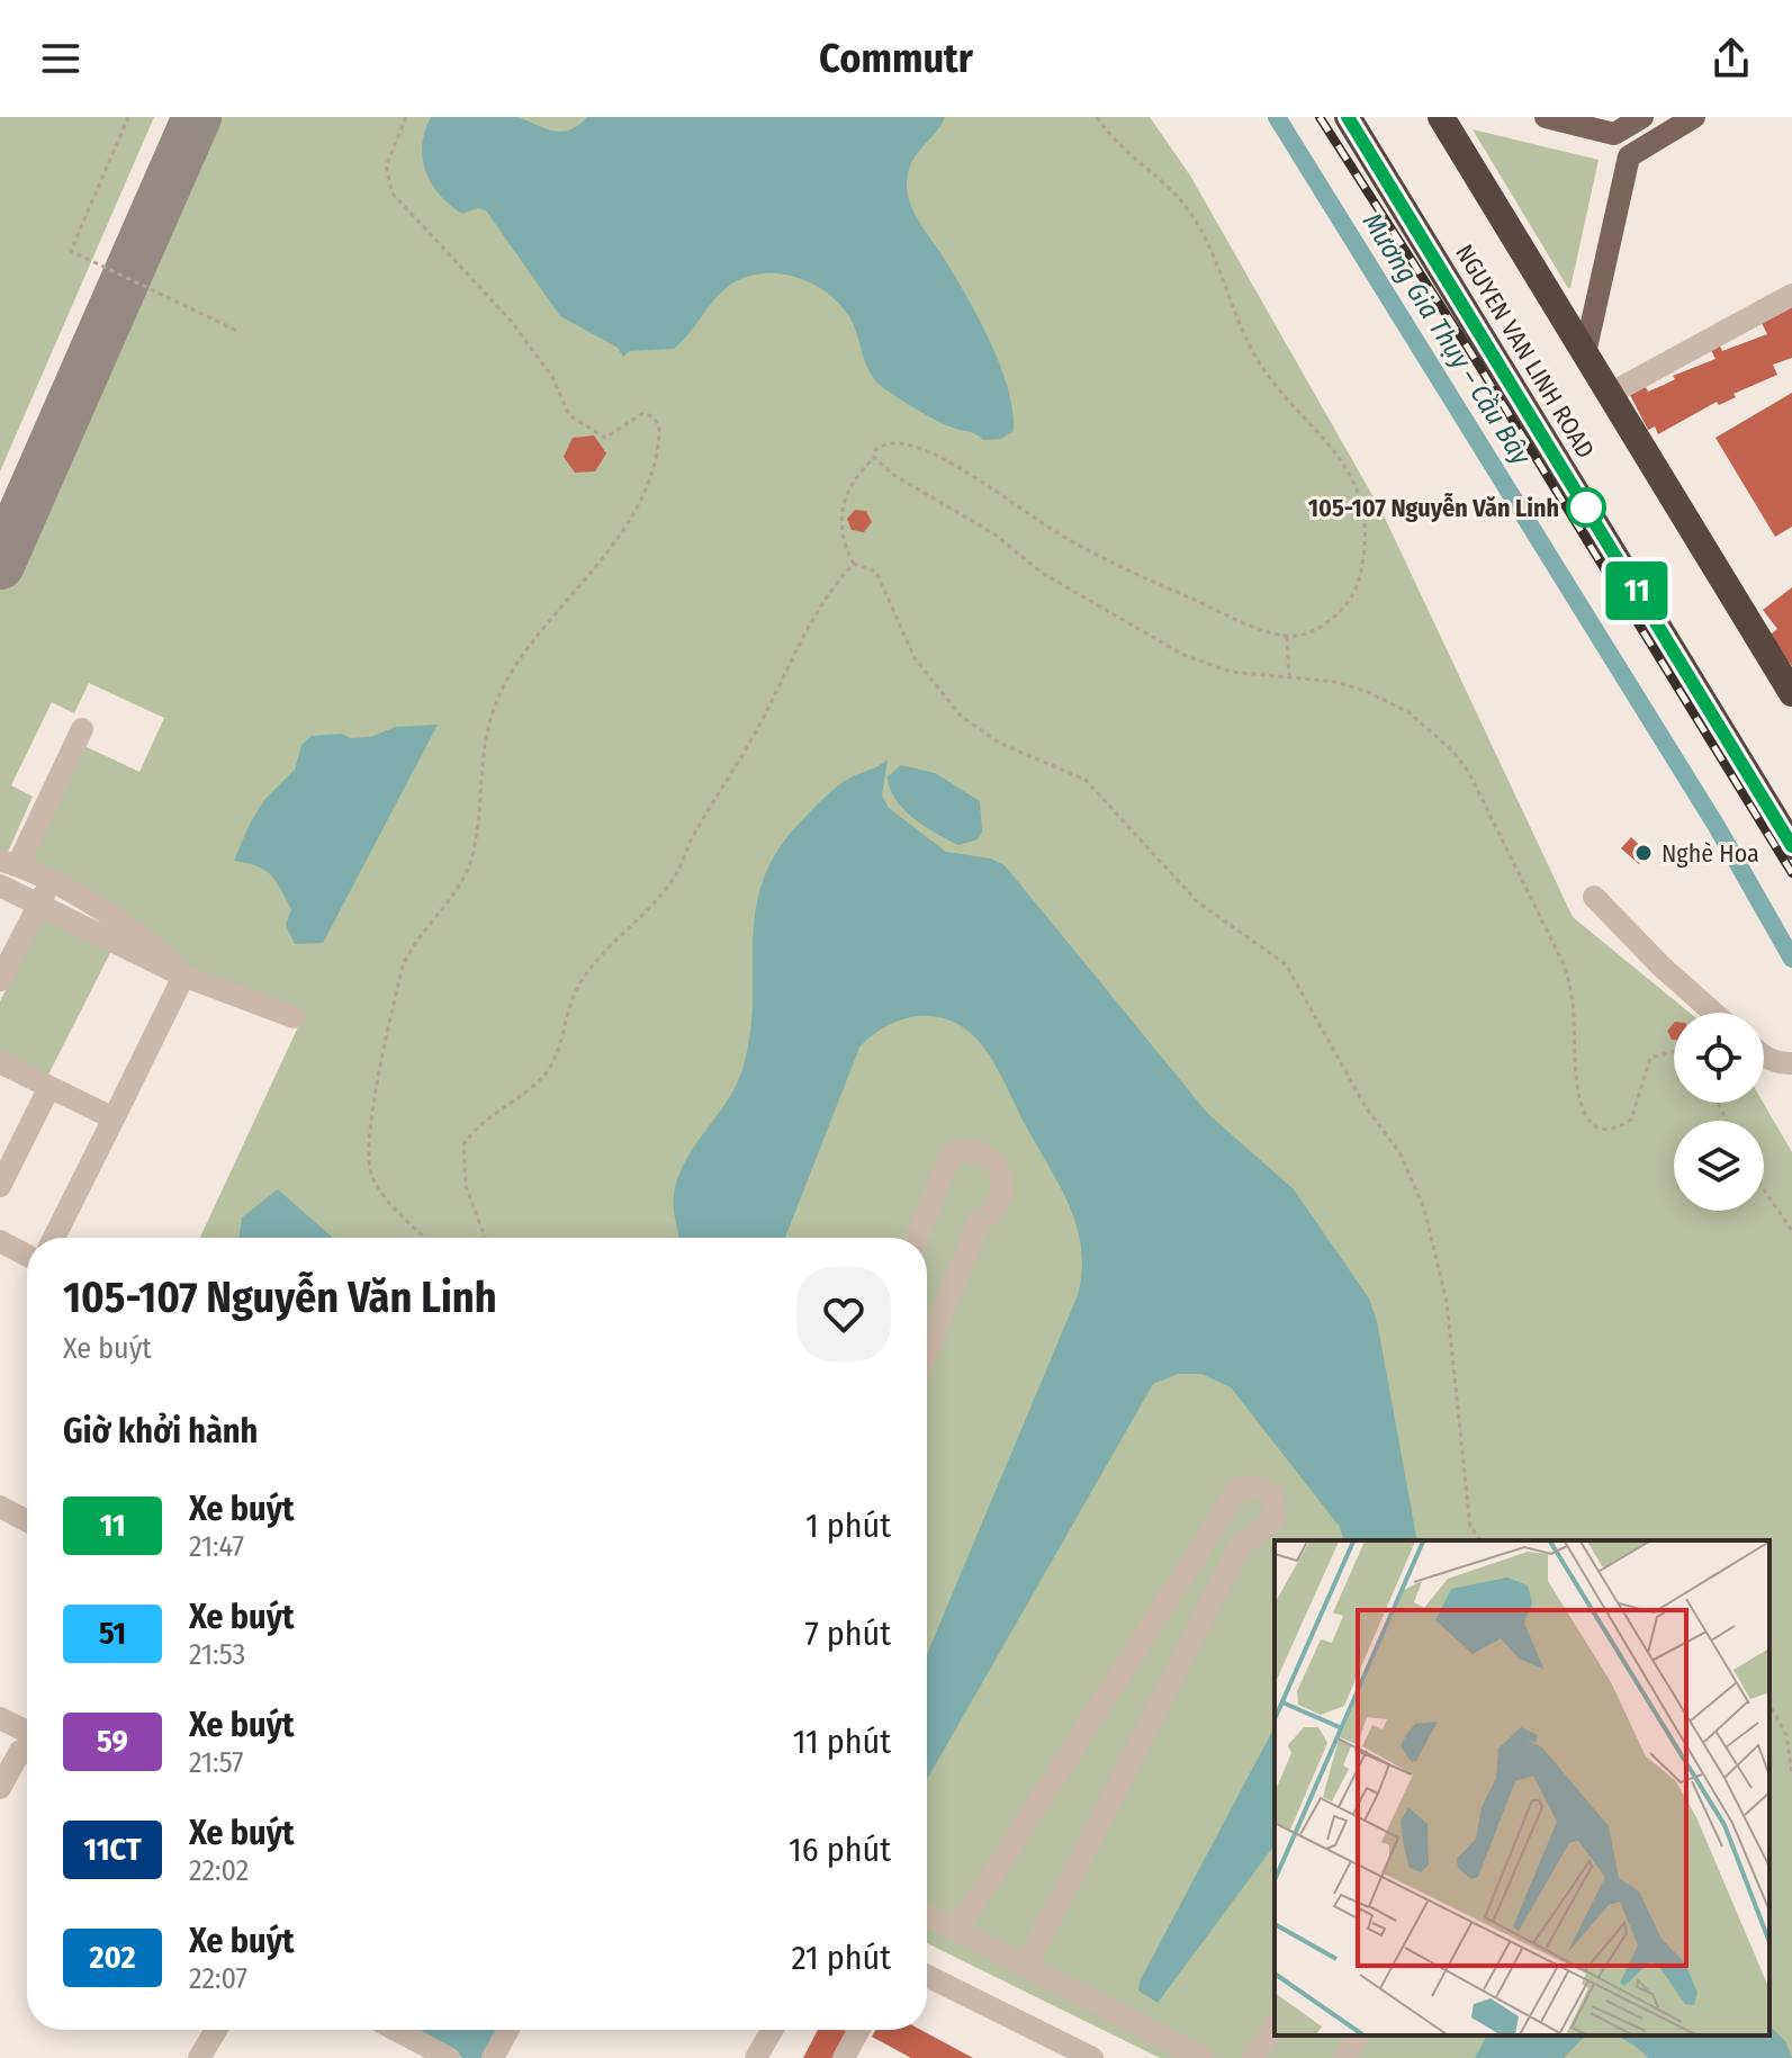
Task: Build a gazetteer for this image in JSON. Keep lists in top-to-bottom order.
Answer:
{
  "streets": {
    "highway": ["NGUYEN VAN LINH ROAD"]
  },
  "water": ["Mương Gia Thụy – Cầu Bây"],
  "places": ["105-107 Nguyễn Văn Linh", "Nghè Hoa"],
  "lines": ["bus line 11"],
  "page": {
    "header": "Commutr",
    "on_map": "11",
    "heading": [
      ["105-107 Nguyễn Văn Linh", "Xe buýt"],
      "Giờ khởi hành"
    ],
    "list": [
      {
        "mark": "11",
        "name": "Xe buýt",
        "note": "21:47",
        "value": "1 phút"
      },
      {
        "mark": "51",
        "name": "Xe buýt",
        "note": "21:53",
        "value": "7 phút"
      },
      {
        "mark": "59",
        "name": "Xe buýt",
        "note": "21:57",
        "value": "11 phút"
      },
      {
        "mark": "11CT",
        "name": "Xe buýt",
        "note": "22:02",
        "value": "16 phút"
      },
      {
        "mark": "202",
        "name": "Xe buýt",
        "note": "22:07",
        "value": "21 phút"
      }
    ]
  }
}
